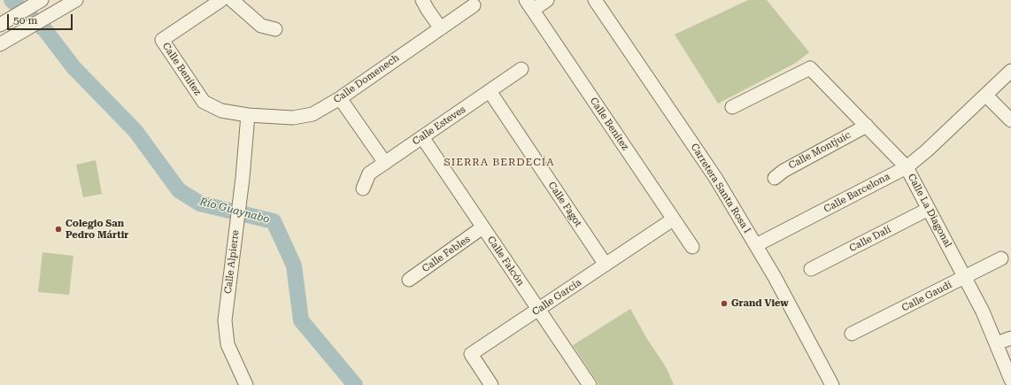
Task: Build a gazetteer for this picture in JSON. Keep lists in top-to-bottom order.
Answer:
{
  "streets": {
    "street": [
      "Calle Benítez",
      "Calle Domenech",
      "Calle Esteves",
      "Calle Montjuic",
      "Carretera Santa Rosa I",
      "Calle Barcelona",
      "Calle Fagot",
      "Calle La Diagonal",
      "Calle Dalí",
      "Calle Febles",
      "Calle Falcón",
      "Calle Alpierre",
      "Calle Gaudí",
      "Calle García"
    ]
  },
  "crossings": [
    ["Calle Benítez", "Calle Domenech"],
    ["Calle Benítez", "Calle Alpierre"],
    ["Calle Benítez", "Calle García"],
    ["Calle Domenech", "Calle Alpierre"],
    ["Calle Esteves", "Calle Fagot"],
    ["Calle Esteves", "Calle Falcón"],
    ["Calle Montjuic", "Calle La Diagonal"],
    ["Carretera Santa Rosa I", "Calle Barcelona"],
    ["Calle Barcelona", "Calle La Diagonal"],
    ["Calle Fagot", "Calle García"],
    ["Calle La Diagonal", "Calle Dalí"],
    ["Calle La Diagonal", "Calle Gaudí"],
    ["Calle Febles", "Calle Falcón"],
    ["Calle Falcón", "Calle García"]
  ],
  "districts": ["SIERRA BERDECÍA"],
  "water": ["Río Guaynabo"],
  "places": ["Colegio San Pedro Mártir", "Grand View"],
  "scale_bar": "50 m"
}
